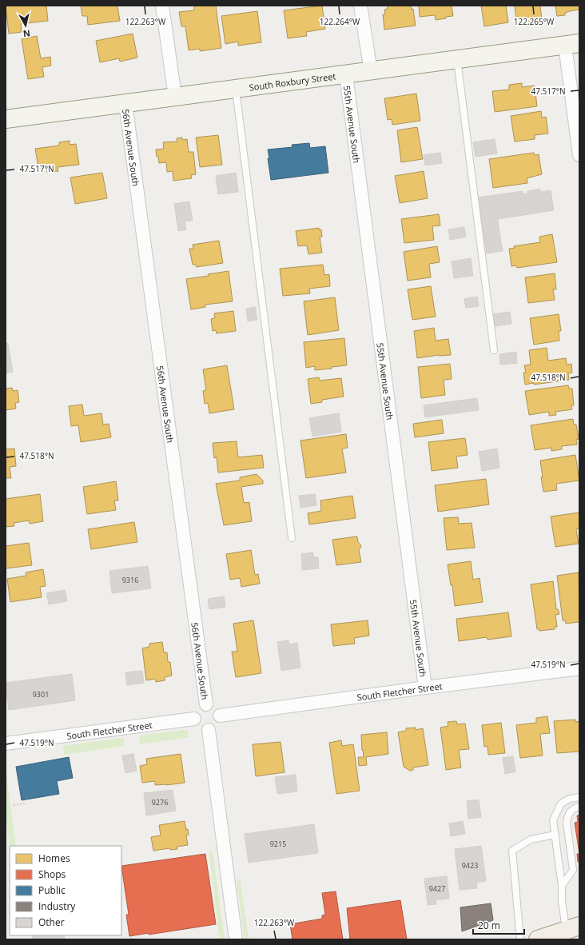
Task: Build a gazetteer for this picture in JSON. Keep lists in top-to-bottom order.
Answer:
{
  "streets": {
    "street": [
      "South Roxbury Street",
      "55th Avenue South",
      "56th Avenue South",
      "South Fletcher Street"
    ]
  },
  "crossings": [
    ["South Roxbury Street", "55th Avenue South"],
    ["South Roxbury Street", "56th Avenue South"],
    ["55th Avenue South", "South Fletcher Street"],
    ["56th Avenue South", "South Fletcher Street"]
  ],
  "house_numbers": [
    "9316",
    "9301",
    "9276",
    "9215",
    "9423",
    "9427"
  ],
  "legend": [
    "Homes",
    "Shops",
    "Public",
    "Industry",
    "Other"
  ],
  "scale_bar": "20 m",
  "north": "bottom",
  "coordinates": [
    "122.263°W",
    "122.264°W",
    "122.265°W",
    "47.517°N",
    "47.518°N",
    "47.519°N"
  ]
}
